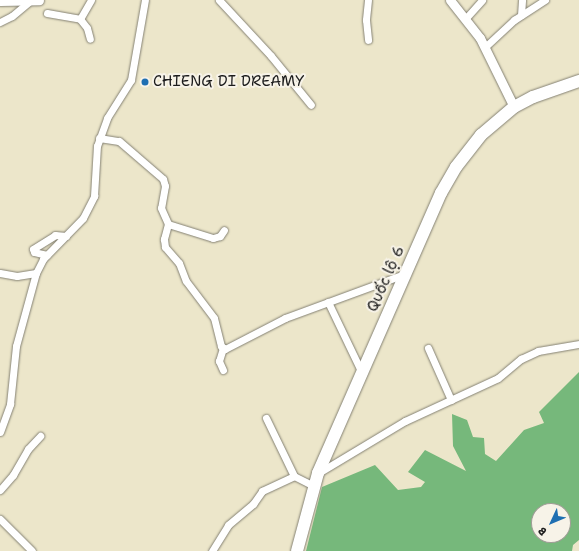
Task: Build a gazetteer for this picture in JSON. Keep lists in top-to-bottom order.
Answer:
{
  "streets": {
    "highway": ["Quốc lộ 6"]
  },
  "places": ["CHIENG DI DREAMY"],
  "north": "bottom left"
}
